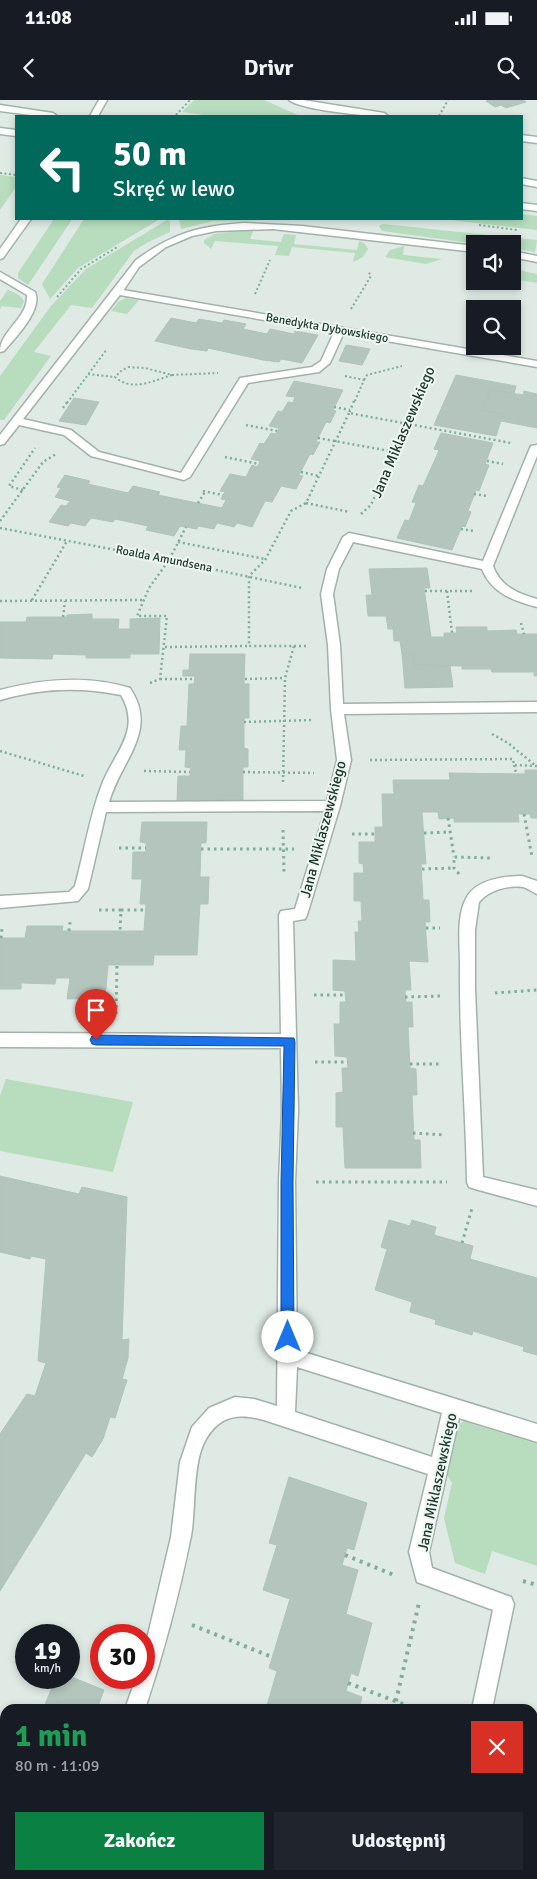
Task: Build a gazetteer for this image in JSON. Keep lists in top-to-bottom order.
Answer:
{
  "streets": {
    "street": ["Benedykta Dybowskiego", "Jana Miklaszewskiego"],
    "path": ["Roalda Amundsena"]
  },
  "crossings": [
    ["Benedykta Dybowskiego", "Jana Miklaszewskiego"],
    ["Jana Miklaszewskiego", "Roalda Amundsena"]
  ],
  "page": {
    "status": "11:08",
    "header": "Drivr",
    "turn": ["50 m", "Skręć w lewo"],
    "speed": "19 km/h",
    "limit": "30",
    "heading": ["1 min", "80 m · 11:09"],
    "buttons": ["Zakończ", "Udostępnij"]
  }
}
